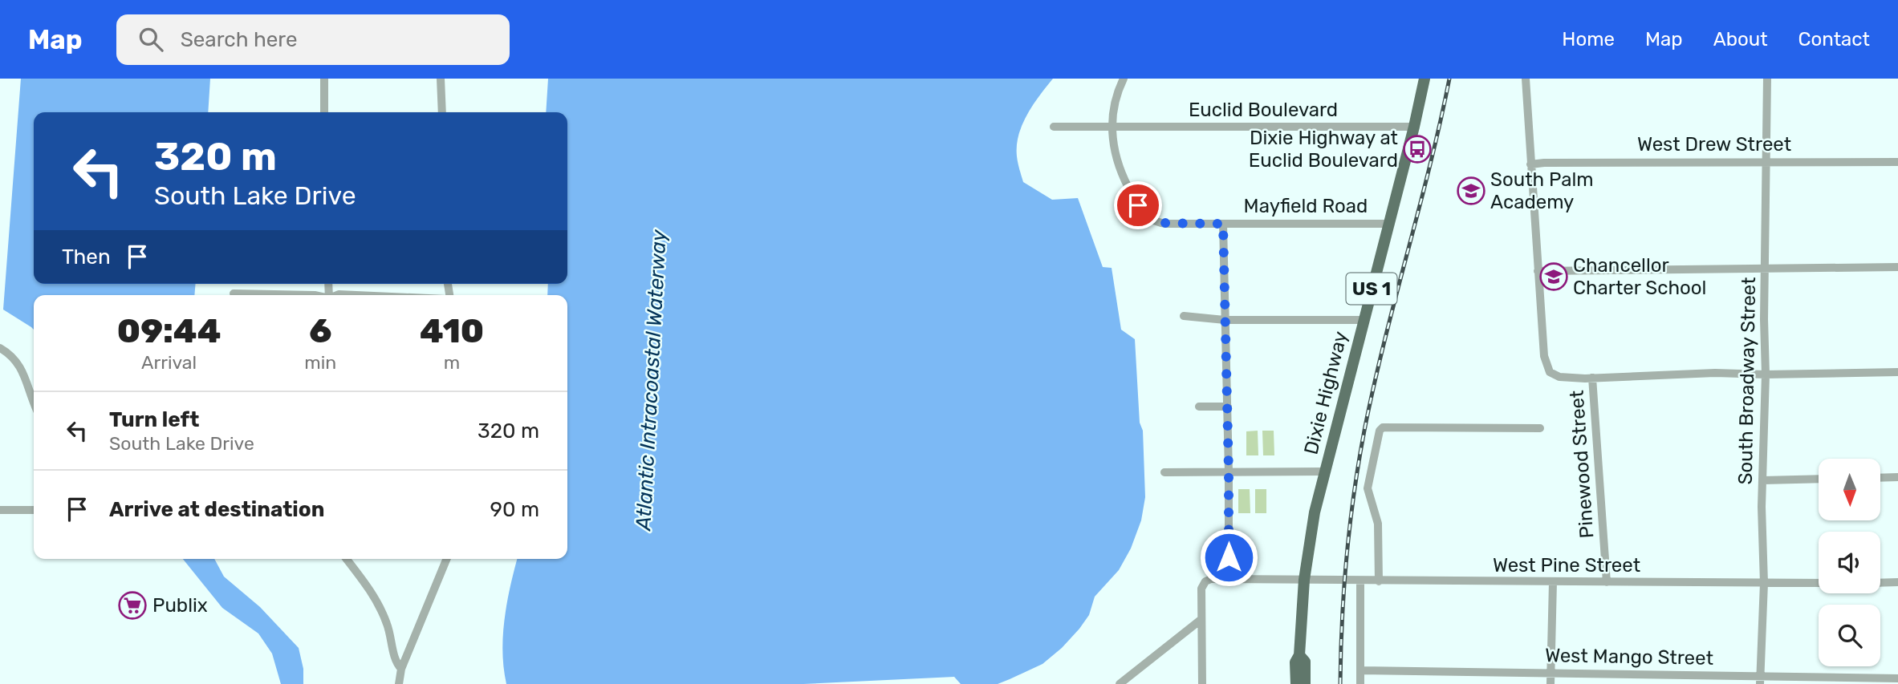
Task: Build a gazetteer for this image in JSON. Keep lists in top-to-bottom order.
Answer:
{
  "streets": {
    "main road": ["US 1", "Dixie Highway"],
    "street": [
      "Euclid Boulevard",
      "West Drew Street",
      "Mayfield Road",
      "South Broadway Street",
      "Pinewood Street",
      "West Pine Street",
      "West Mango Street"
    ]
  },
  "crossings": [
    ["Euclid Boulevard", "Mayfield Road"],
    ["Euclid Boulevard", "Dixie Highway"],
    ["West Drew Street", "South Broadway Street"],
    ["Mayfield Road", "Dixie Highway"],
    ["South Broadway Street", "West Pine Street"],
    ["South Broadway Street", "West Mango Street"],
    ["Dixie Highway", "West Pine Street"],
    ["Pinewood Street", "West Pine Street"]
  ],
  "water": ["Atlantic Intracoastal Waterway"],
  "places": {
    "bus stop": ["Dixie Highway at Euclid Boulevard"],
    "school or university": ["South Palm Academy", "Chancellor Charter School"],
    "supermarket": ["Publix"]
  },
  "north": "bottom",
  "page": {
    "header": "Map",
    "search": "Search here",
    "nav": [
      "Home",
      "Map",
      "About",
      "Contact"
    ],
    "turn": ["320 m", "South Lake Drive"],
    "then": "Then",
    "eta": [
      "09:44",
      "Arrival",
      "6",
      "min",
      "410",
      "m"
    ],
    "list": [
      {
        "name": "Turn left",
        "note": "South Lake Drive",
        "value": "320 m"
      },
      {
        "name": "Arrive at destination",
        "value": "90 m"
      }
    ]
  }
}
